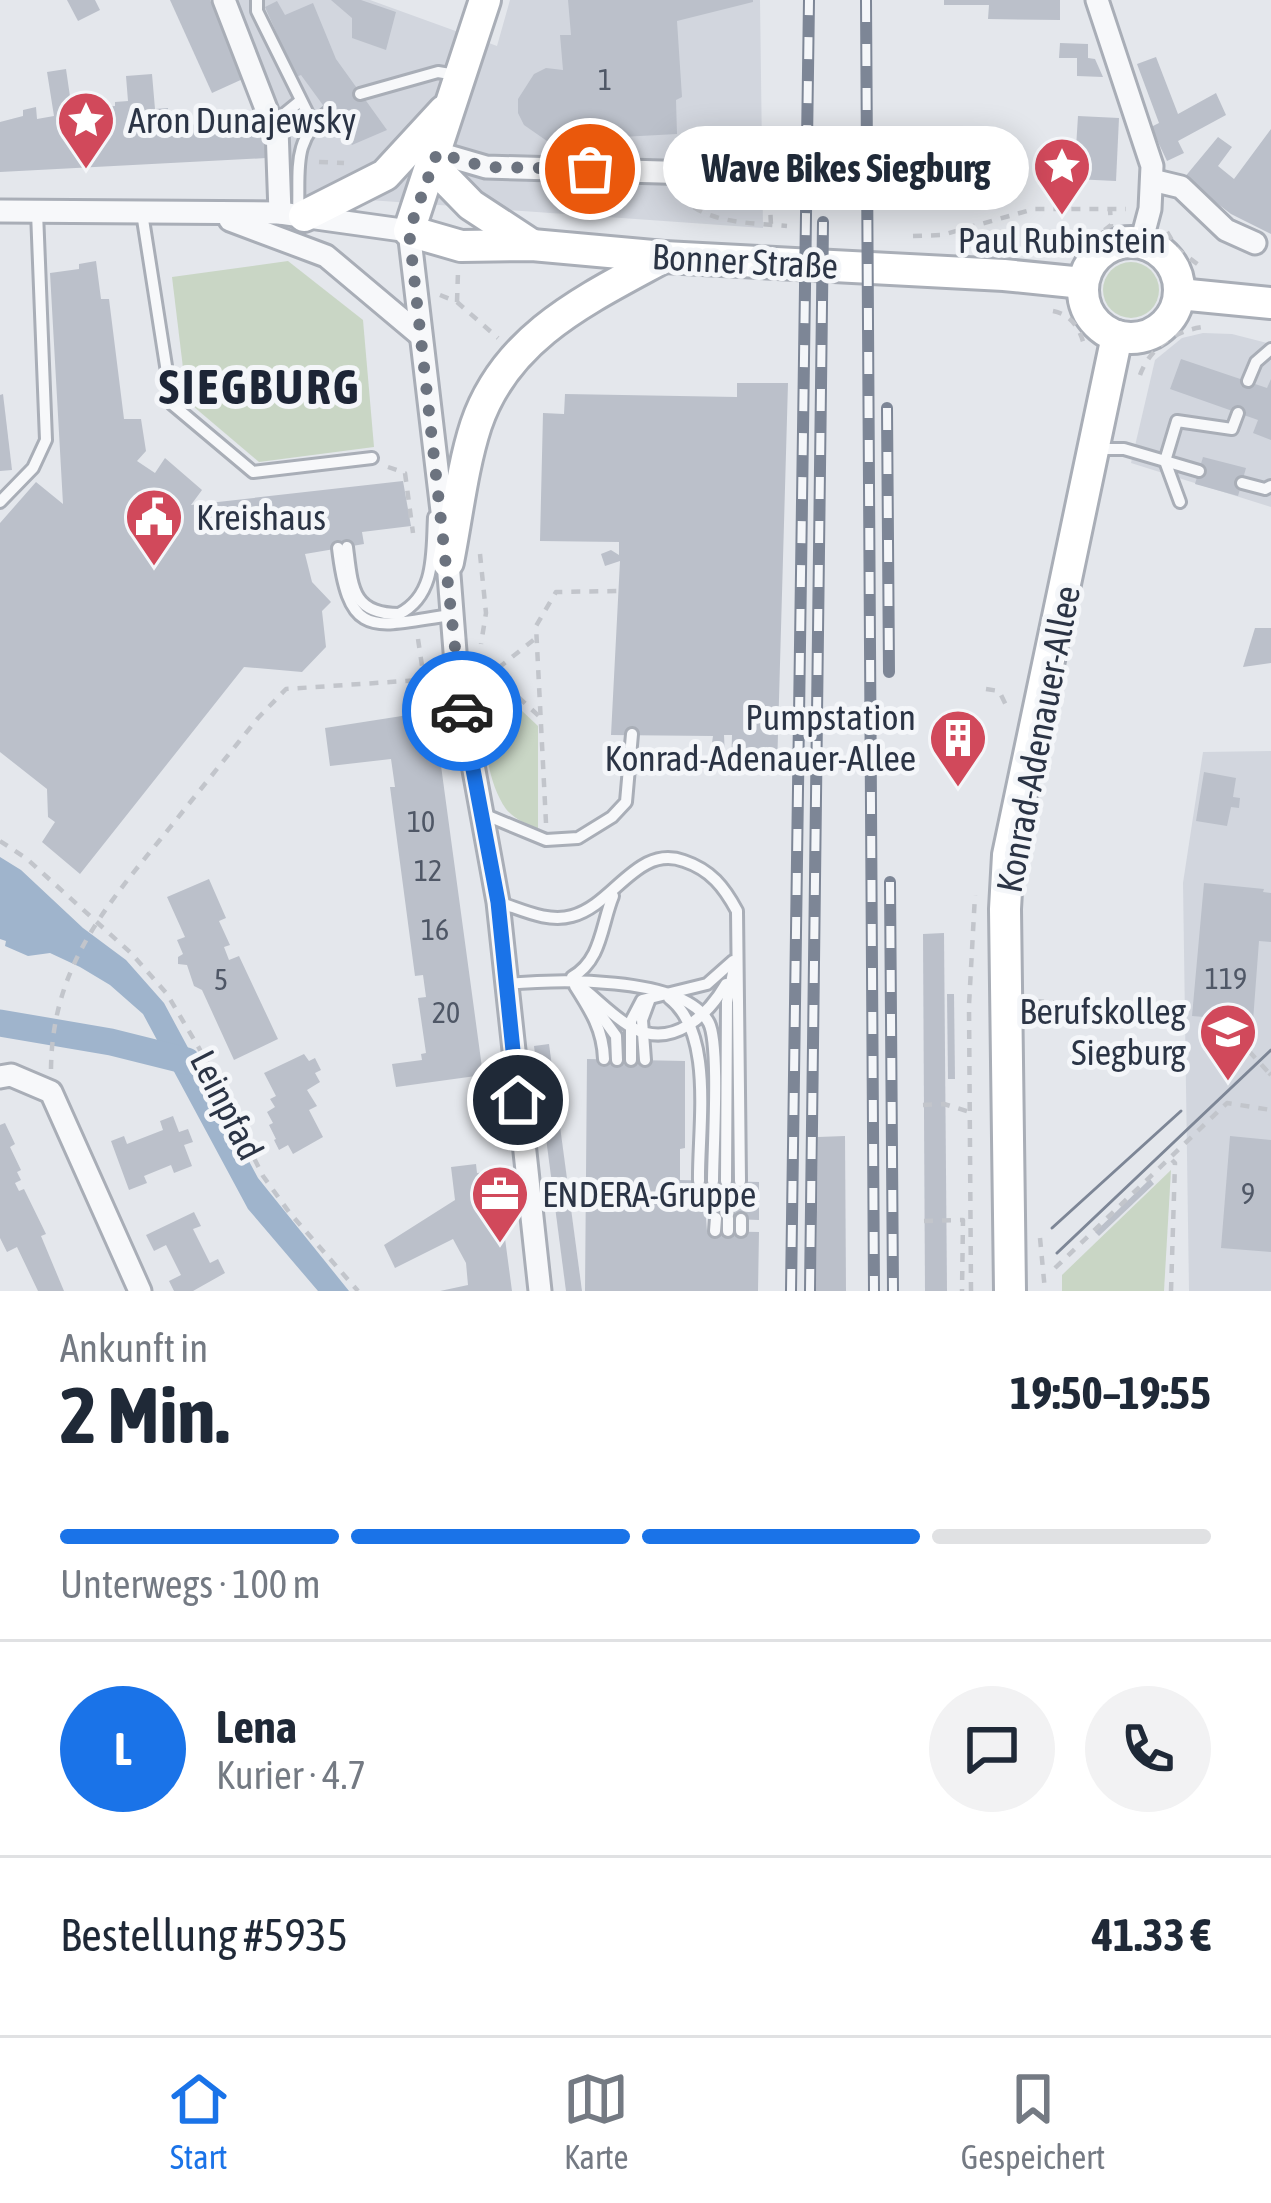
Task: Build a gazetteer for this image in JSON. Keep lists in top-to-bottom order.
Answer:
{
  "streets": {
    "main road": ["Bonner Straße", "Konrad-Adenauer-Allee"],
    "path": ["Leinpfad"]
  },
  "crossings": [
    ["Bonner Straße", "Konrad-Adenauer-Allee"]
  ],
  "districts": ["SIEGBURG"],
  "places": {
    "other": ["Wave Bikes Siegburg"],
    "place": ["Aron Dunajewsky", "Paul Rubinstein"],
    "public building": ["Kreishaus"],
    "building": ["Pumpstation Konrad-Adenauer-Allee"],
    "school or university": ["Berufskolleg Siegburg"],
    "office": ["ENDERA-Gruppe"]
  },
  "house_numbers": [
    "1",
    "10",
    "12",
    "16",
    "119",
    "5",
    "20",
    "9"
  ],
  "page": {
    "bubble": "Wave Bikes Siegburg",
    "heading": ["2 Min.", "Ankunft in", "19:50–19:55"],
    "panel": [
      "Lena",
      "Kurier · 4.7",
      "Bestellung #5935",
      "41.33 €"
    ],
    "bar": "Unterwegs · 100 m",
    "round": "L",
    "tabs": ["Start", "Karte", "Gespeichert"]
  }
}
